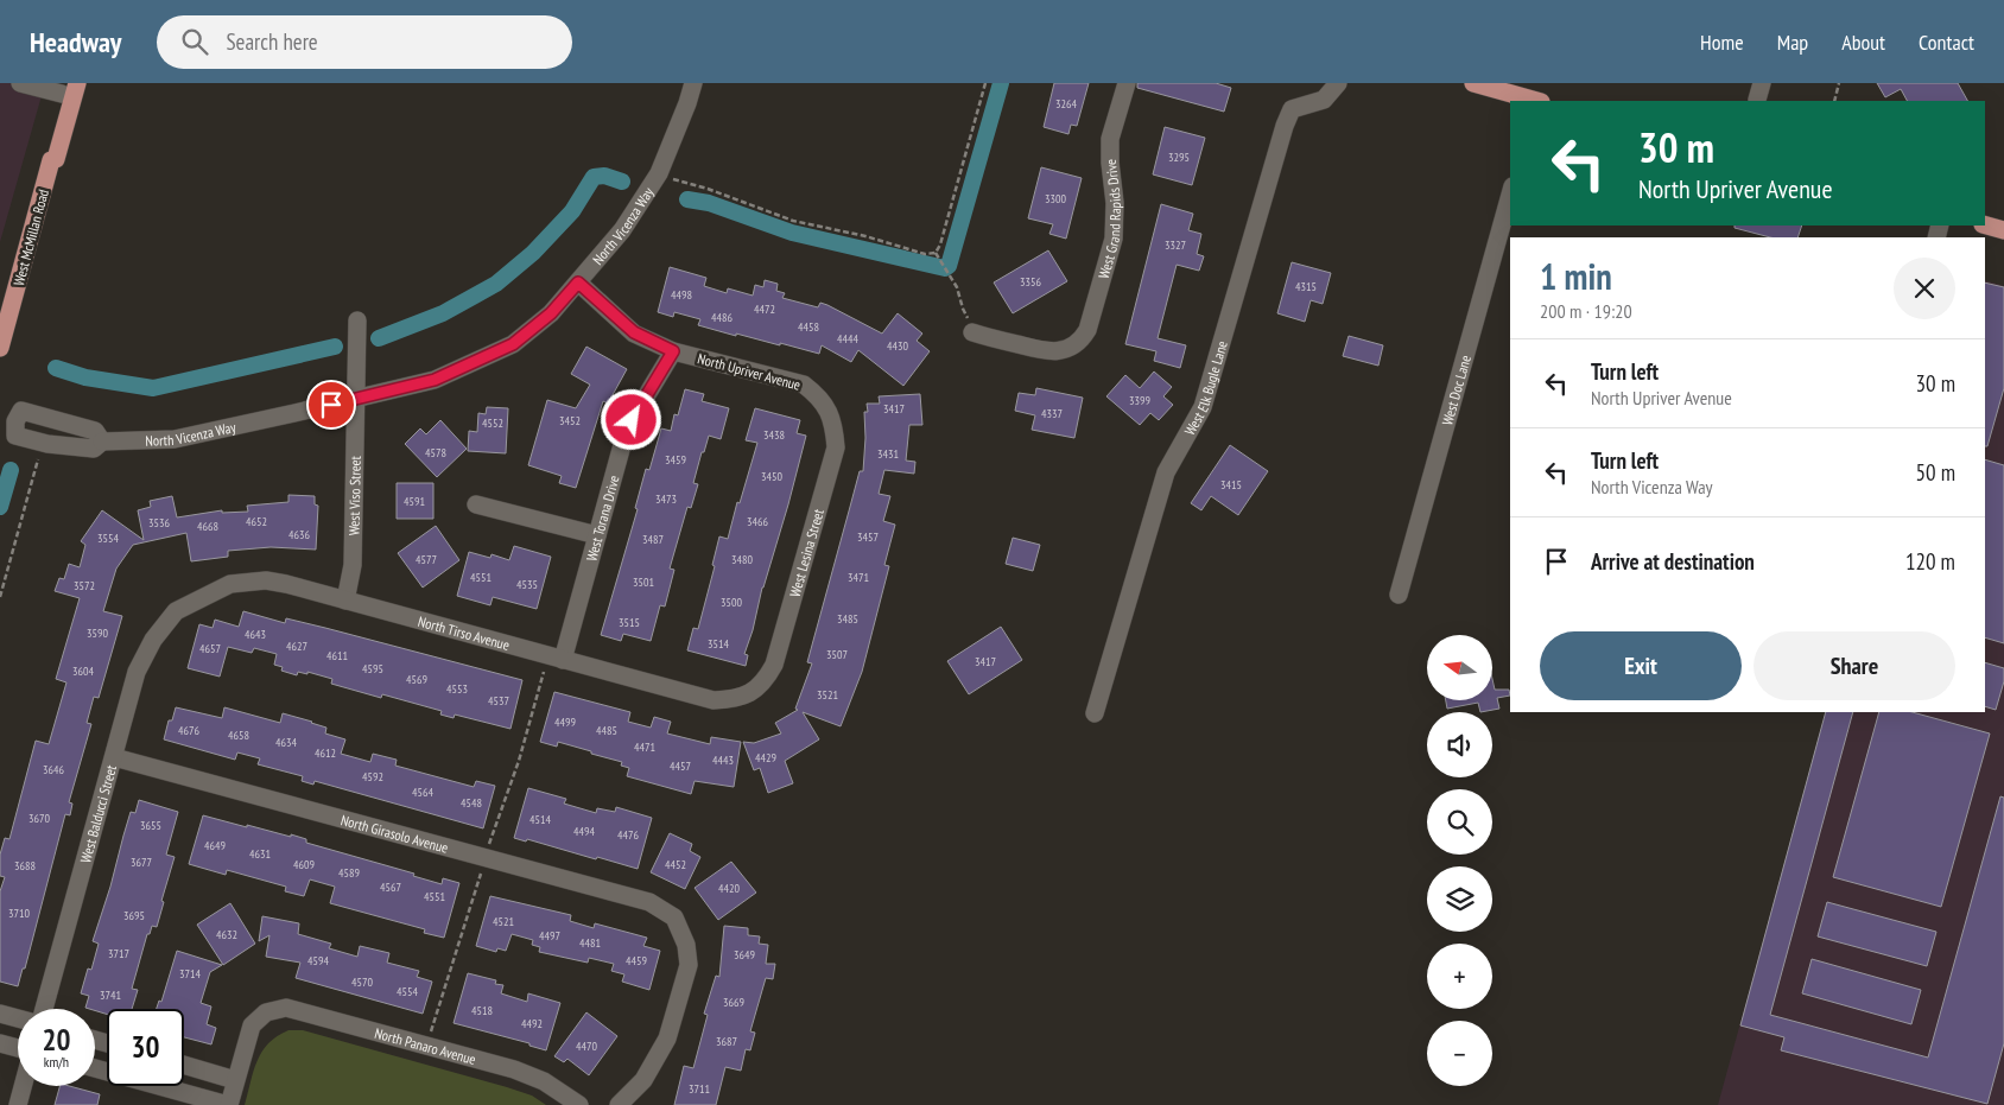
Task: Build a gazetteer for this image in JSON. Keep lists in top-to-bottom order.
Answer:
{
  "streets": {
    "main road": ["West McMillan Road"],
    "street": [
      "West Grand Rapids Drive",
      "North Vicenza Way",
      "North Upriver Avenue",
      "West Elk Bugle Lane",
      "West Doc Lane",
      "West Viso Street",
      "West Torana Drive",
      "West Lesina Street",
      "North Tirso Avenue",
      "West Balducci Street",
      "North Girasolo Avenue",
      "North Panaro Avenue"
    ]
  },
  "crossings": [
    ["North Vicenza Way", "North Upriver Avenue"],
    ["North Vicenza Way", "West Viso Street"],
    ["North Upriver Avenue", "West Torana Drive"],
    ["North Upriver Avenue", "West Lesina Street"],
    ["West Viso Street", "North Tirso Avenue"],
    ["West Torana Drive", "North Tirso Avenue"],
    ["West Lesina Street", "North Tirso Avenue"],
    ["North Tirso Avenue", "West Balducci Street"],
    ["West Balducci Street", "North Girasolo Avenue"]
  ],
  "house_numbers": [
    "3264",
    "3295",
    "3300",
    "3327",
    "3356",
    "4315",
    "4498",
    "4472",
    "4486",
    "4458",
    "4444",
    "4430",
    "3399",
    "3417",
    "4337",
    "3452",
    "4552",
    "3438",
    "4578",
    "3431",
    "3459",
    "3450",
    "3415",
    "3473",
    "4591",
    "4652",
    "3466",
    "3536",
    "4668",
    "4636",
    "3457",
    "3554",
    "3487",
    "4577",
    "3480",
    "4551",
    "3471",
    "3501",
    "4535",
    "3572",
    "3500",
    "3485",
    "3515",
    "3590",
    "4643",
    "3514",
    "4627",
    "4657",
    "3507",
    "4611",
    "3417",
    "4595",
    "3604",
    "4569",
    "4553",
    "3521",
    "4537",
    "4499",
    "4676",
    "4485",
    "4658",
    "4634",
    "4471",
    "4612",
    "4429",
    "4443",
    "4457",
    "3646",
    "4592",
    "4564",
    "4548",
    "3670",
    "4514",
    "3655",
    "4494",
    "4476",
    "4649",
    "4631",
    "3677",
    "4609",
    "4452",
    "3688",
    "4589",
    "4567",
    "4420",
    "4551",
    "3710",
    "3695",
    "4521",
    "4632",
    "4497",
    "4481",
    "3717",
    "3649",
    "4594",
    "4459",
    "3714",
    "4570",
    "4554",
    "3741",
    "3669",
    "4518",
    "4492",
    "3687",
    "4470",
    "3711"
  ],
  "north": "left",
  "page": {
    "header": "Headway",
    "search": "Search here",
    "nav": [
      "Home",
      "Map",
      "About",
      "Contact"
    ],
    "turn": ["30 m", "North Upriver Avenue"],
    "heading": ["1 min", "200 m · 19:20"],
    "list": [
      {
        "name": "Turn left",
        "note": "North Upriver Avenue",
        "value": "30 m"
      },
      {
        "name": "Turn left",
        "note": "North Vicenza Way",
        "value": "50 m"
      },
      {
        "name": "Arrive at destination",
        "value": "120 m"
      }
    ],
    "buttons": ["Exit", "Share"],
    "map_buttons": ["+", "−"],
    "speed": "20 km/h",
    "limit": "30"
  }
}
